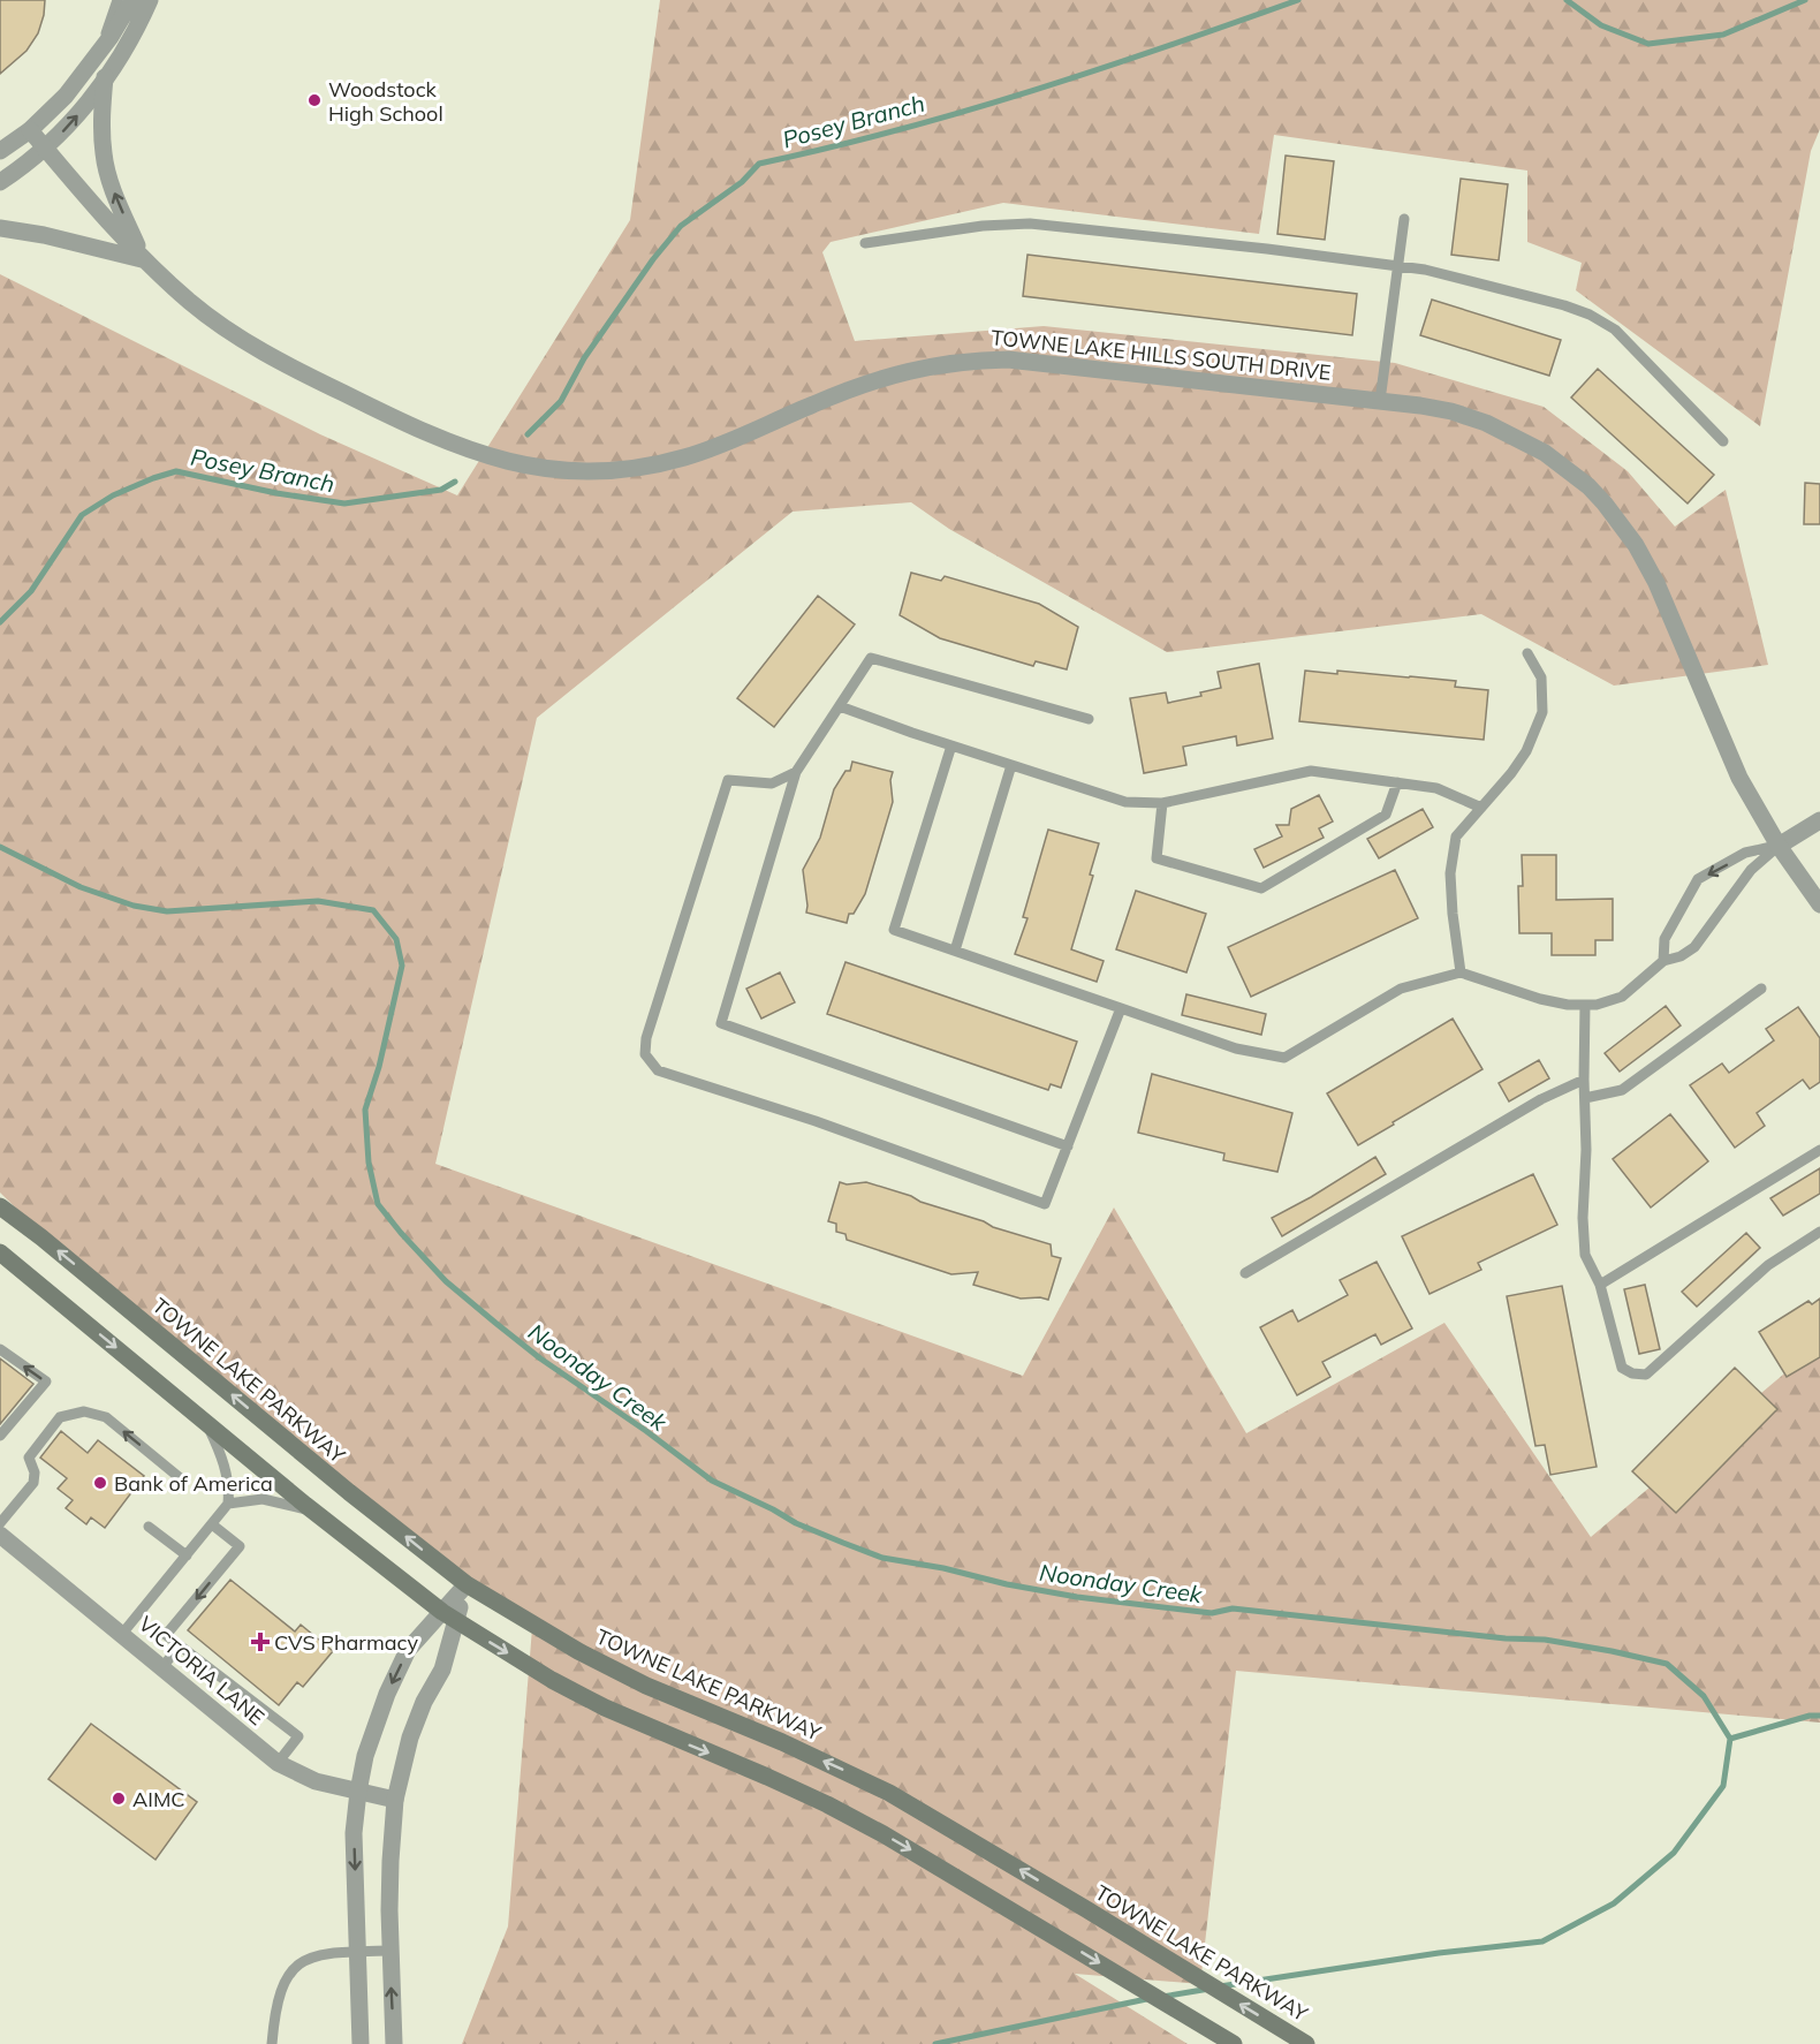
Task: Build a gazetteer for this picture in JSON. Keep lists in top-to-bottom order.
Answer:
{
  "streets": {
    "main road": ["TOWNE LAKE PARKWAY"],
    "street": ["TOWNE LAKE HILLS SOUTH DRIVE", "VICTORIA LANE"]
  },
  "water": ["Posey Branch", "Noonday Creek"],
  "places": {
    "other": ["Woodstock High School", "Bank of America", "AIMC"],
    "health": ["CVS Pharmacy"]
  }
}
